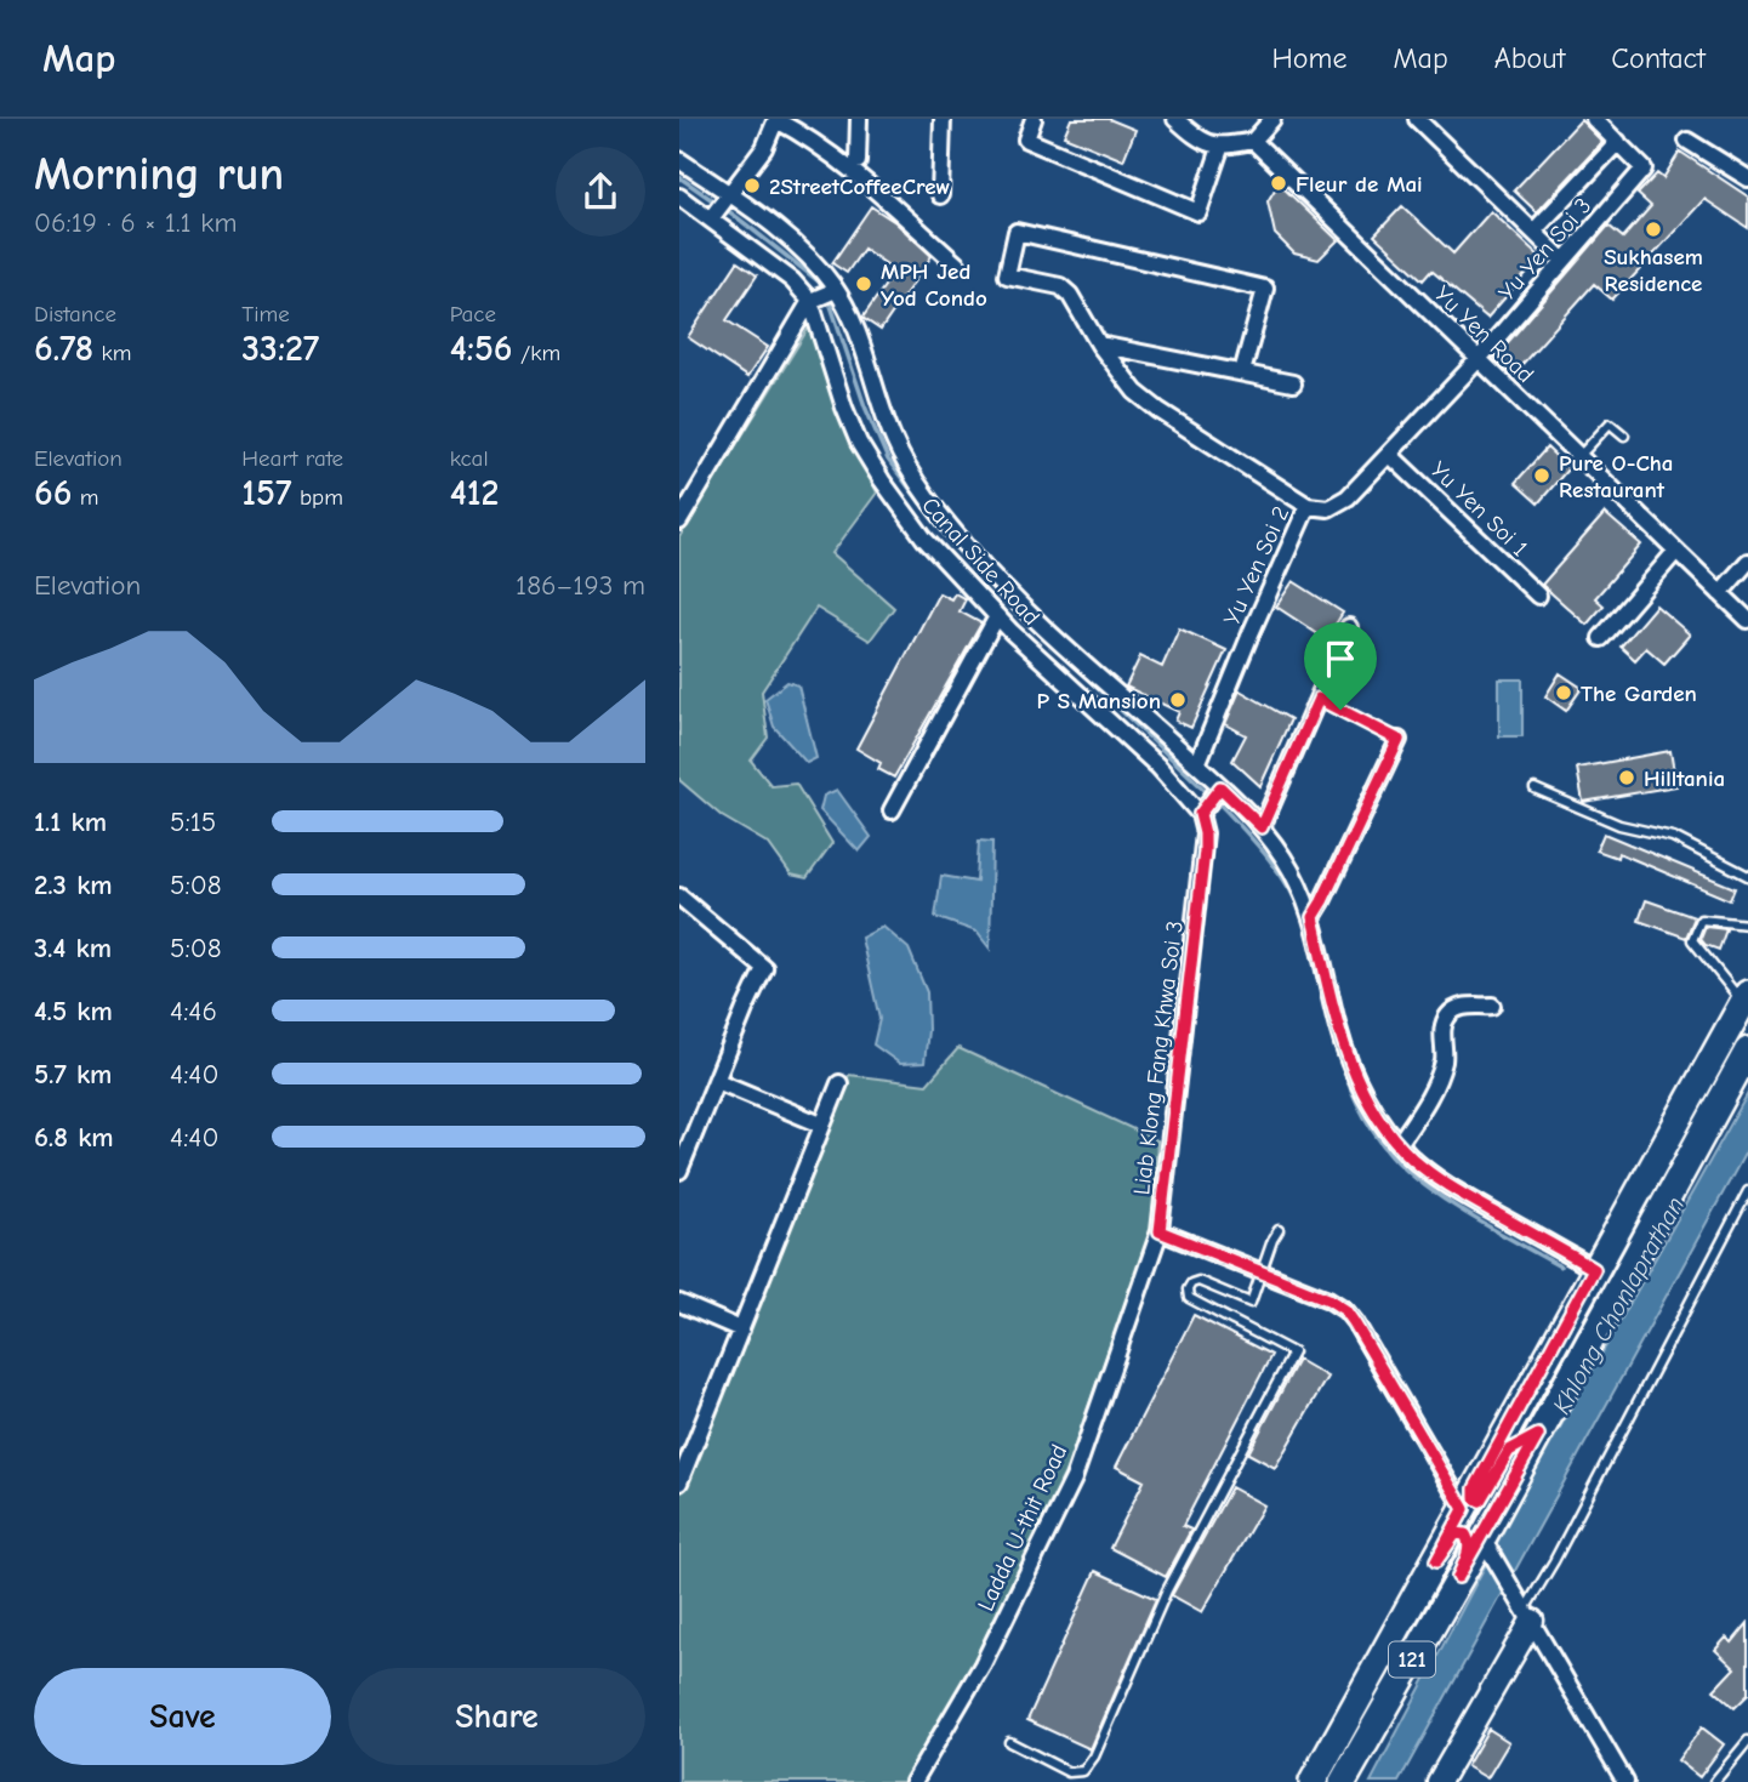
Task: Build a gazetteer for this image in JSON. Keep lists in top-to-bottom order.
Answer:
{
  "streets": {
    "main road": ["121"],
    "street": [
      "Yu Yen Soi 3",
      "Yu Yen Road",
      "Yu Yen Soi 1",
      "Canal Side Road",
      "Yu Yen Soi 2",
      "Liab Klong Fang Khwa Soi 3",
      "Ladda U-thit Road"
    ]
  },
  "crossings": [
    ["Yu Yen Soi 3", "Yu Yen Road"],
    ["Yu Yen Soi 3", "Yu Yen Soi 2"],
    ["Yu Yen Road", "Yu Yen Soi 2"],
    ["Yu Yen Soi 1", "Yu Yen Soi 2"],
    ["Canal Side Road", "Liab Klong Fang Khwa Soi 3"],
    ["Liab Klong Fang Khwa Soi 3", "Ladda U-thit Road"],
    ["Liab Klong Fang Khwa Soi 3", "121"]
  ],
  "water": ["Khlong Chonlaprathan"],
  "places": [
    "Fleur de Mai",
    "2StreetCoffeeCrew",
    "Sukhasem Residence",
    "MPH Jed Yod Condo",
    "Pure O-Cha Restaurant",
    "The Garden",
    "P S Mansion",
    "Hilltania"
  ],
  "page": {
    "header": "Map",
    "nav": [
      "Home",
      "Map",
      "About",
      "Contact"
    ],
    "heading": ["Morning run", "06:19 · 6 × 1.1 km"],
    "stats": [
      ["Distance", "6.78 km"],
      ["Time", "33:27"],
      ["Pace", "4:56 /km"],
      ["Elevation", "66 m"],
      ["Heart rate", "157 bpm"],
      ["kcal", "412"]
    ],
    "chart": ["Elevation", "186–193 m"],
    "list": [
      {
        "name": "1.1 km",
        "note": "5:15"
      },
      {
        "name": "2.3 km",
        "note": "5:08"
      },
      {
        "name": "3.4 km",
        "note": "5:08"
      },
      {
        "name": "4.5 km",
        "note": "4:46"
      },
      {
        "name": "5.7 km",
        "note": "4:40"
      },
      {
        "name": "6.8 km",
        "note": "4:40"
      }
    ],
    "buttons": ["Save", "Share"]
  }
}
